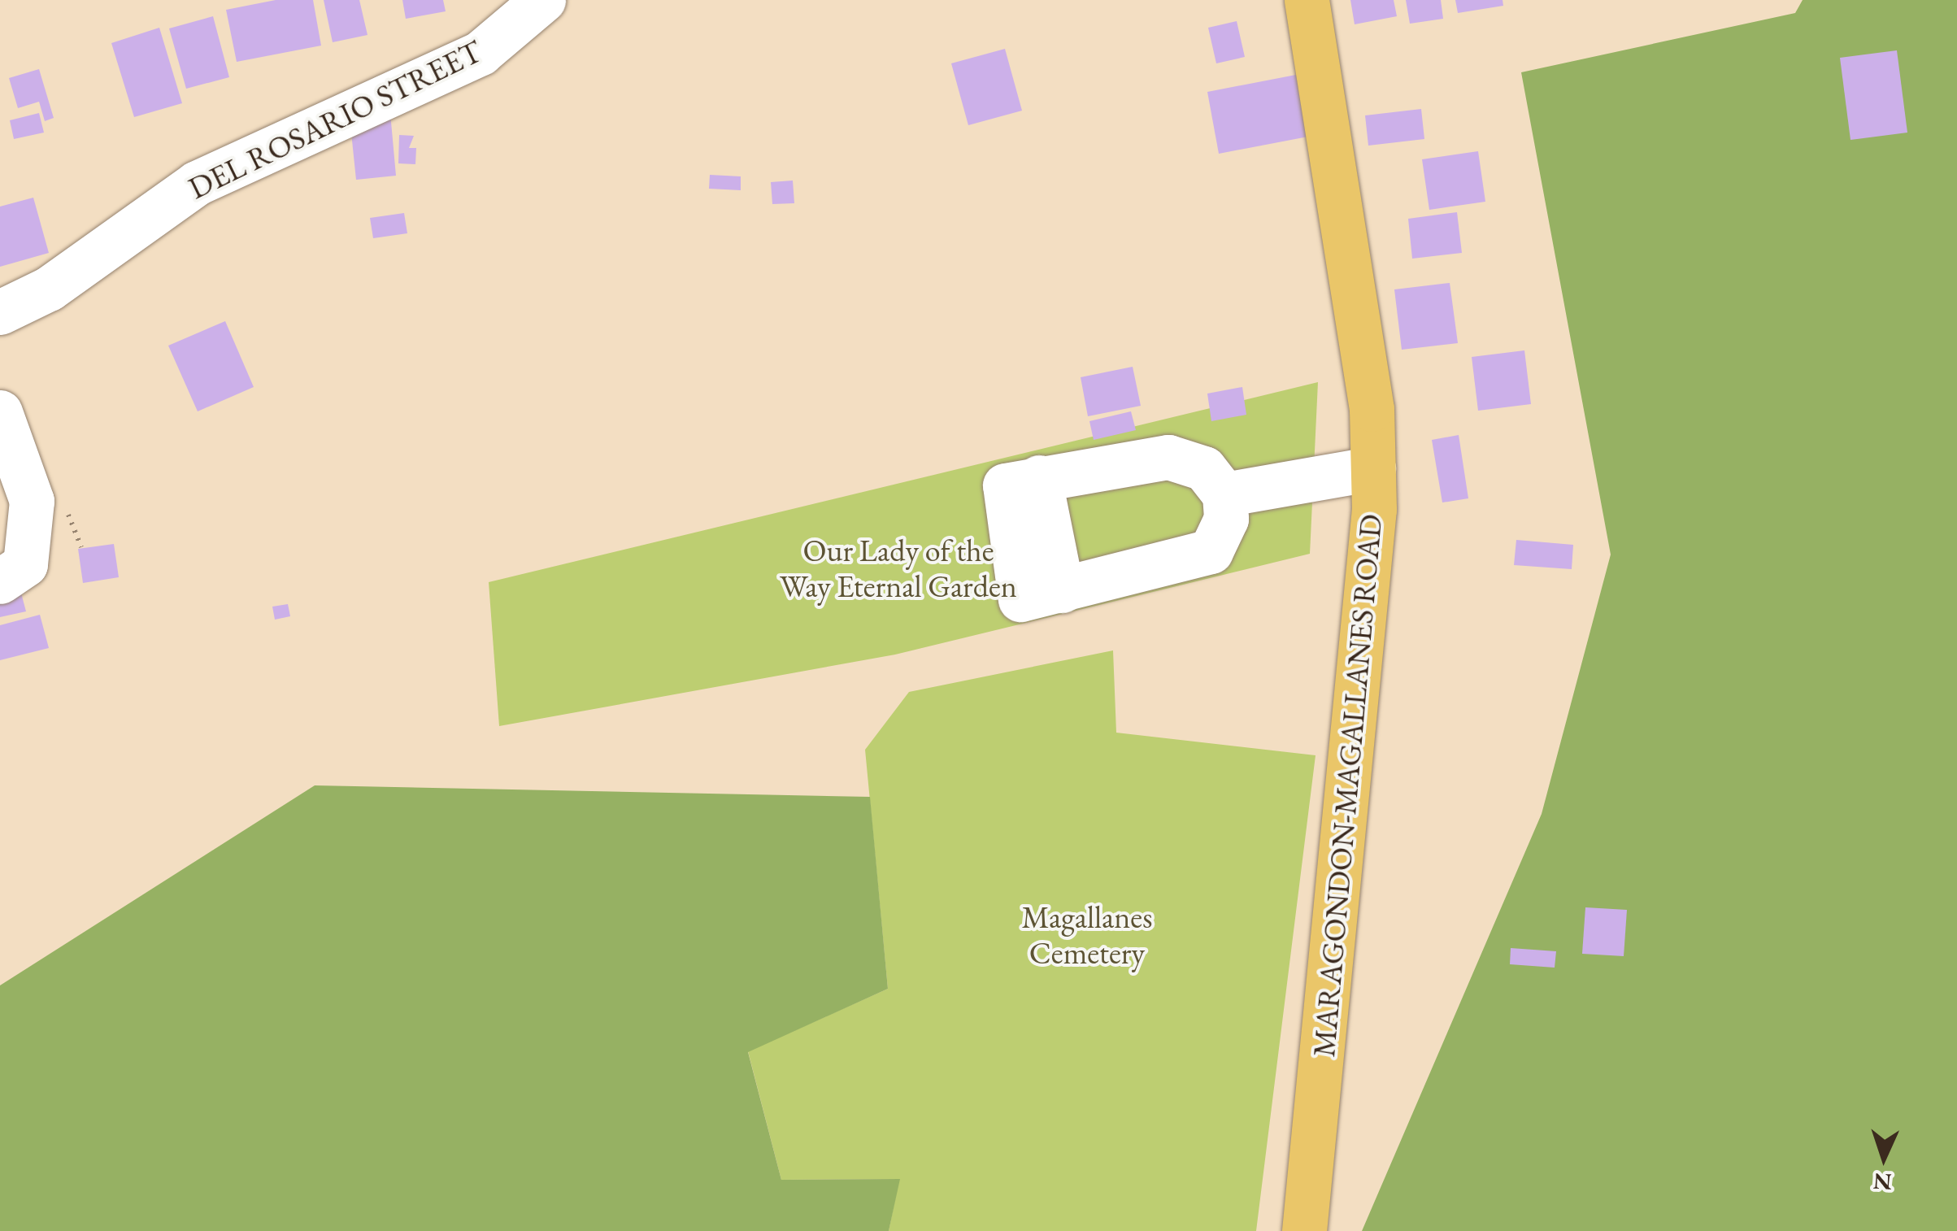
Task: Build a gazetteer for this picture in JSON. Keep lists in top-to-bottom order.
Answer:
{
  "streets": {
    "main road": ["MARAGONDON-MAGALLANES ROAD"],
    "street": ["DEL ROSARIO STREET"]
  },
  "parks": ["Our Lady of the Way Eternal Garden", "Magallanes Cemetery"],
  "north": "bottom"
}
